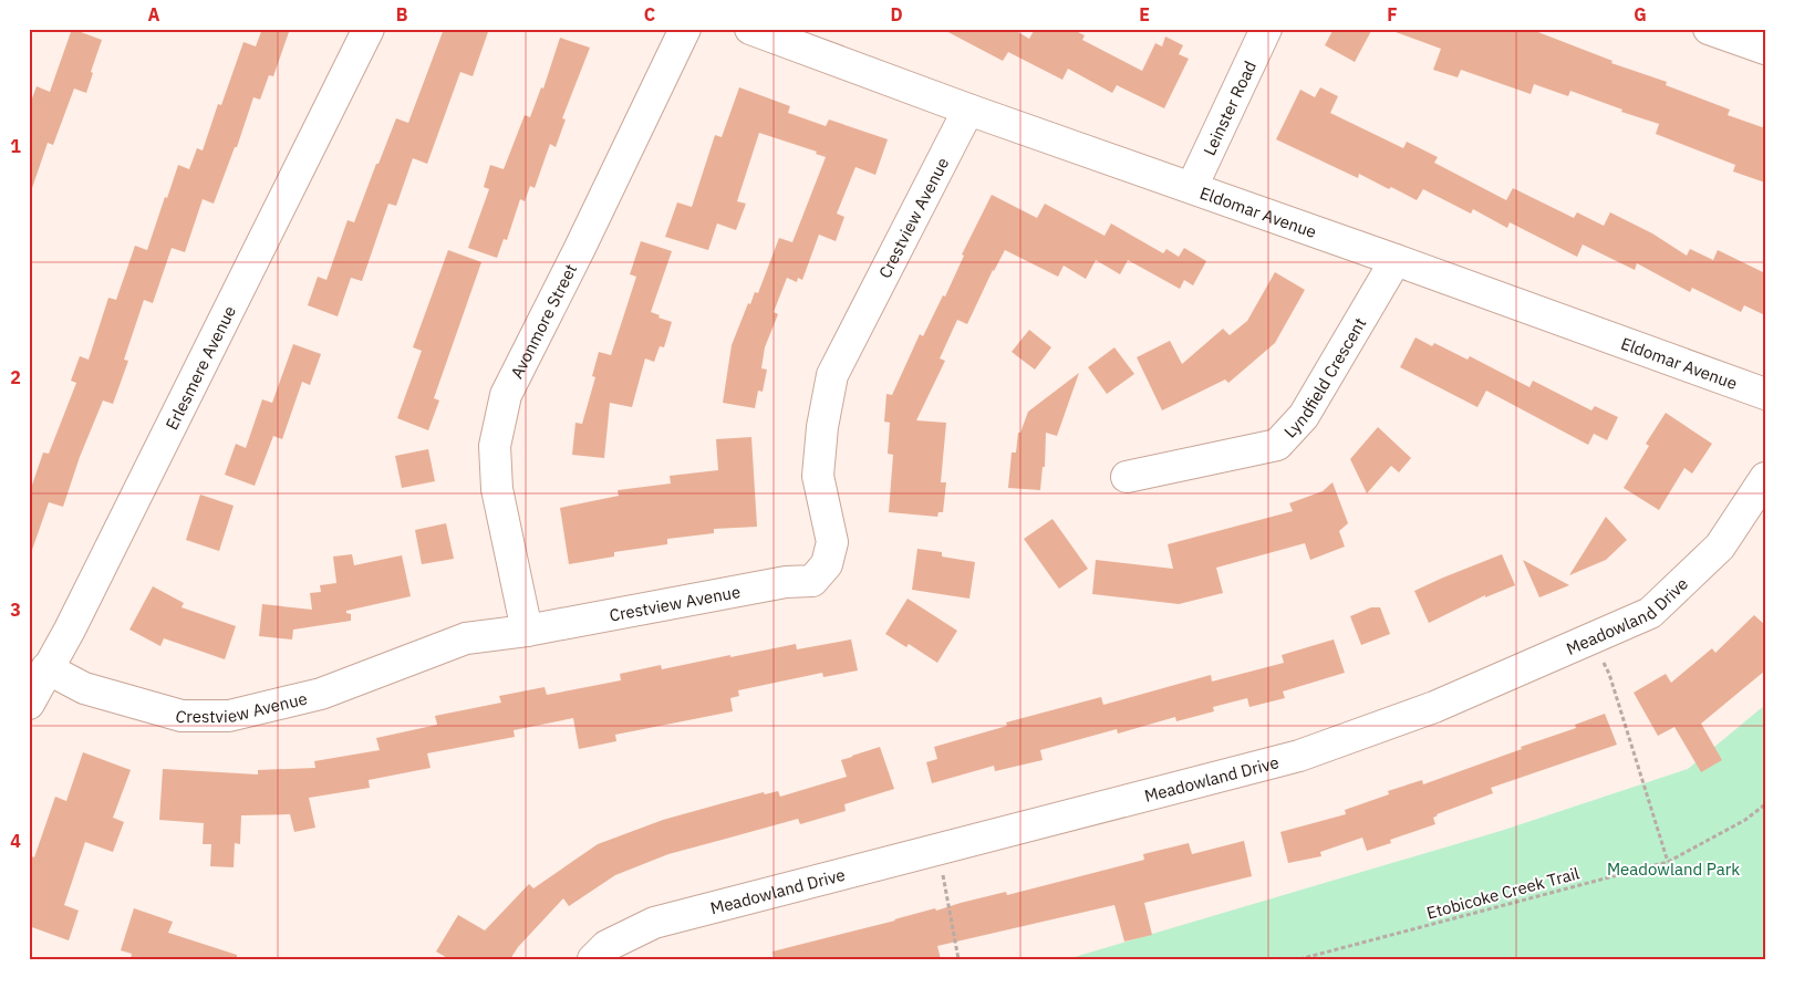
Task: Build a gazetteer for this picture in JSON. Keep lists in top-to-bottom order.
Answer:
{
  "streets": {
    "street": [
      "Leinster Road",
      "Eldomar Avenue",
      "Crestview Avenue",
      "Avonmore Street",
      "Erlesmere Avenue",
      "Lyndfield Crescent",
      "Meadowland Drive"
    ],
    "path": ["Etobicoke Creek Trail"]
  },
  "crossings": [
    ["Leinster Road", "Eldomar Avenue"],
    ["Eldomar Avenue", "Crestview Avenue"],
    ["Eldomar Avenue", "Lyndfield Crescent"],
    ["Crestview Avenue", "Avonmore Street"],
    ["Crestview Avenue", "Erlesmere Avenue"]
  ],
  "parks": ["Meadowland Park"],
  "grid": {
    "columns": [
      "A",
      "B",
      "C",
      "D",
      "E",
      "F",
      "G"
    ],
    "rows": [
      "1",
      "2",
      "3",
      "4"
    ]
  }
}
